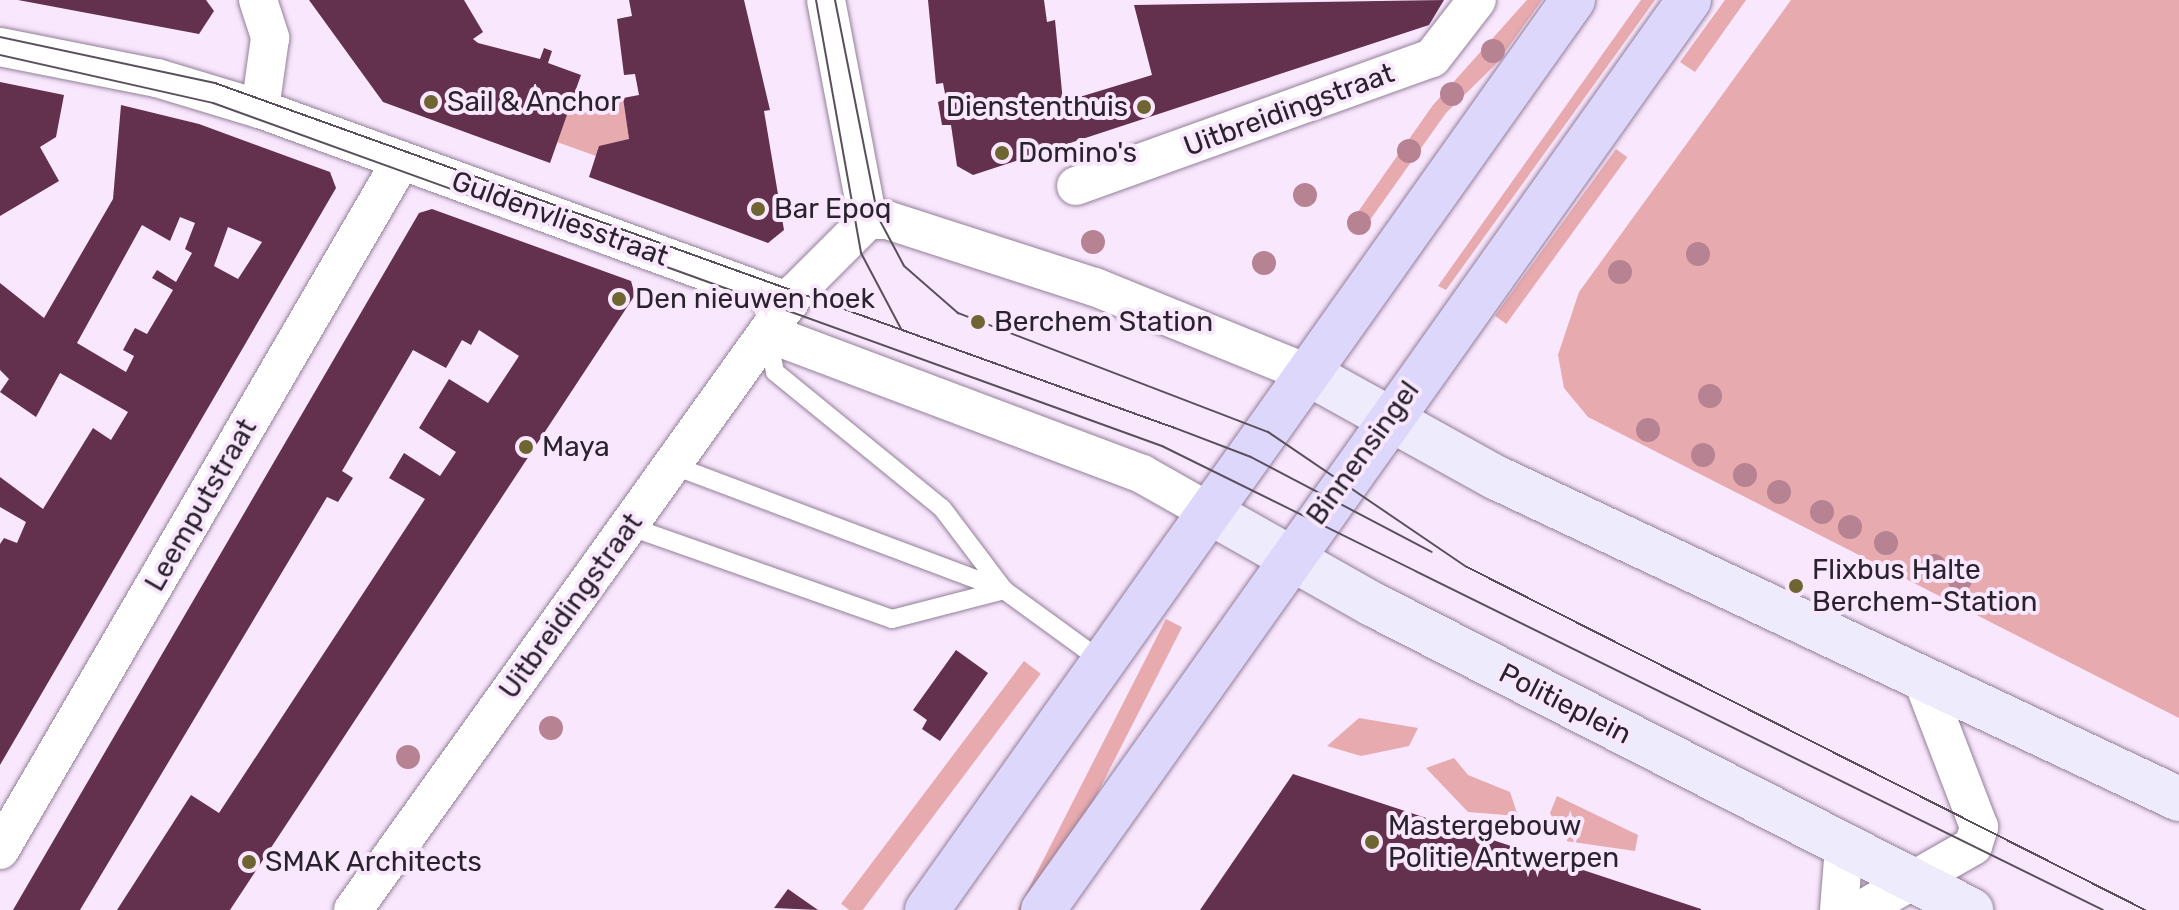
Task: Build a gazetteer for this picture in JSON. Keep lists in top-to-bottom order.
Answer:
{
  "streets": {
    "main road": ["Binnensingel"],
    "street": [
      "Uitbreidingstraat",
      "Guldenvliesstraat",
      "Leemputstraat",
      "Politieplein"
    ]
  },
  "crossings": [
    ["Uitbreidingstraat", "Guldenvliesstraat"],
    ["Guldenvliesstraat", "Leemputstraat"],
    ["Binnensingel", "Politieplein"]
  ],
  "places": [
    "Sail & Anchor",
    "Dienstenthuis",
    "Domino's",
    "Bar Epoq",
    "Den nieuwen hoek",
    "Berchem Station",
    "Maya",
    "Flixbus Halte Berchem-Station",
    "Mastergebouw Politie Antwerpen",
    "SMAK Architects"
  ]
}
